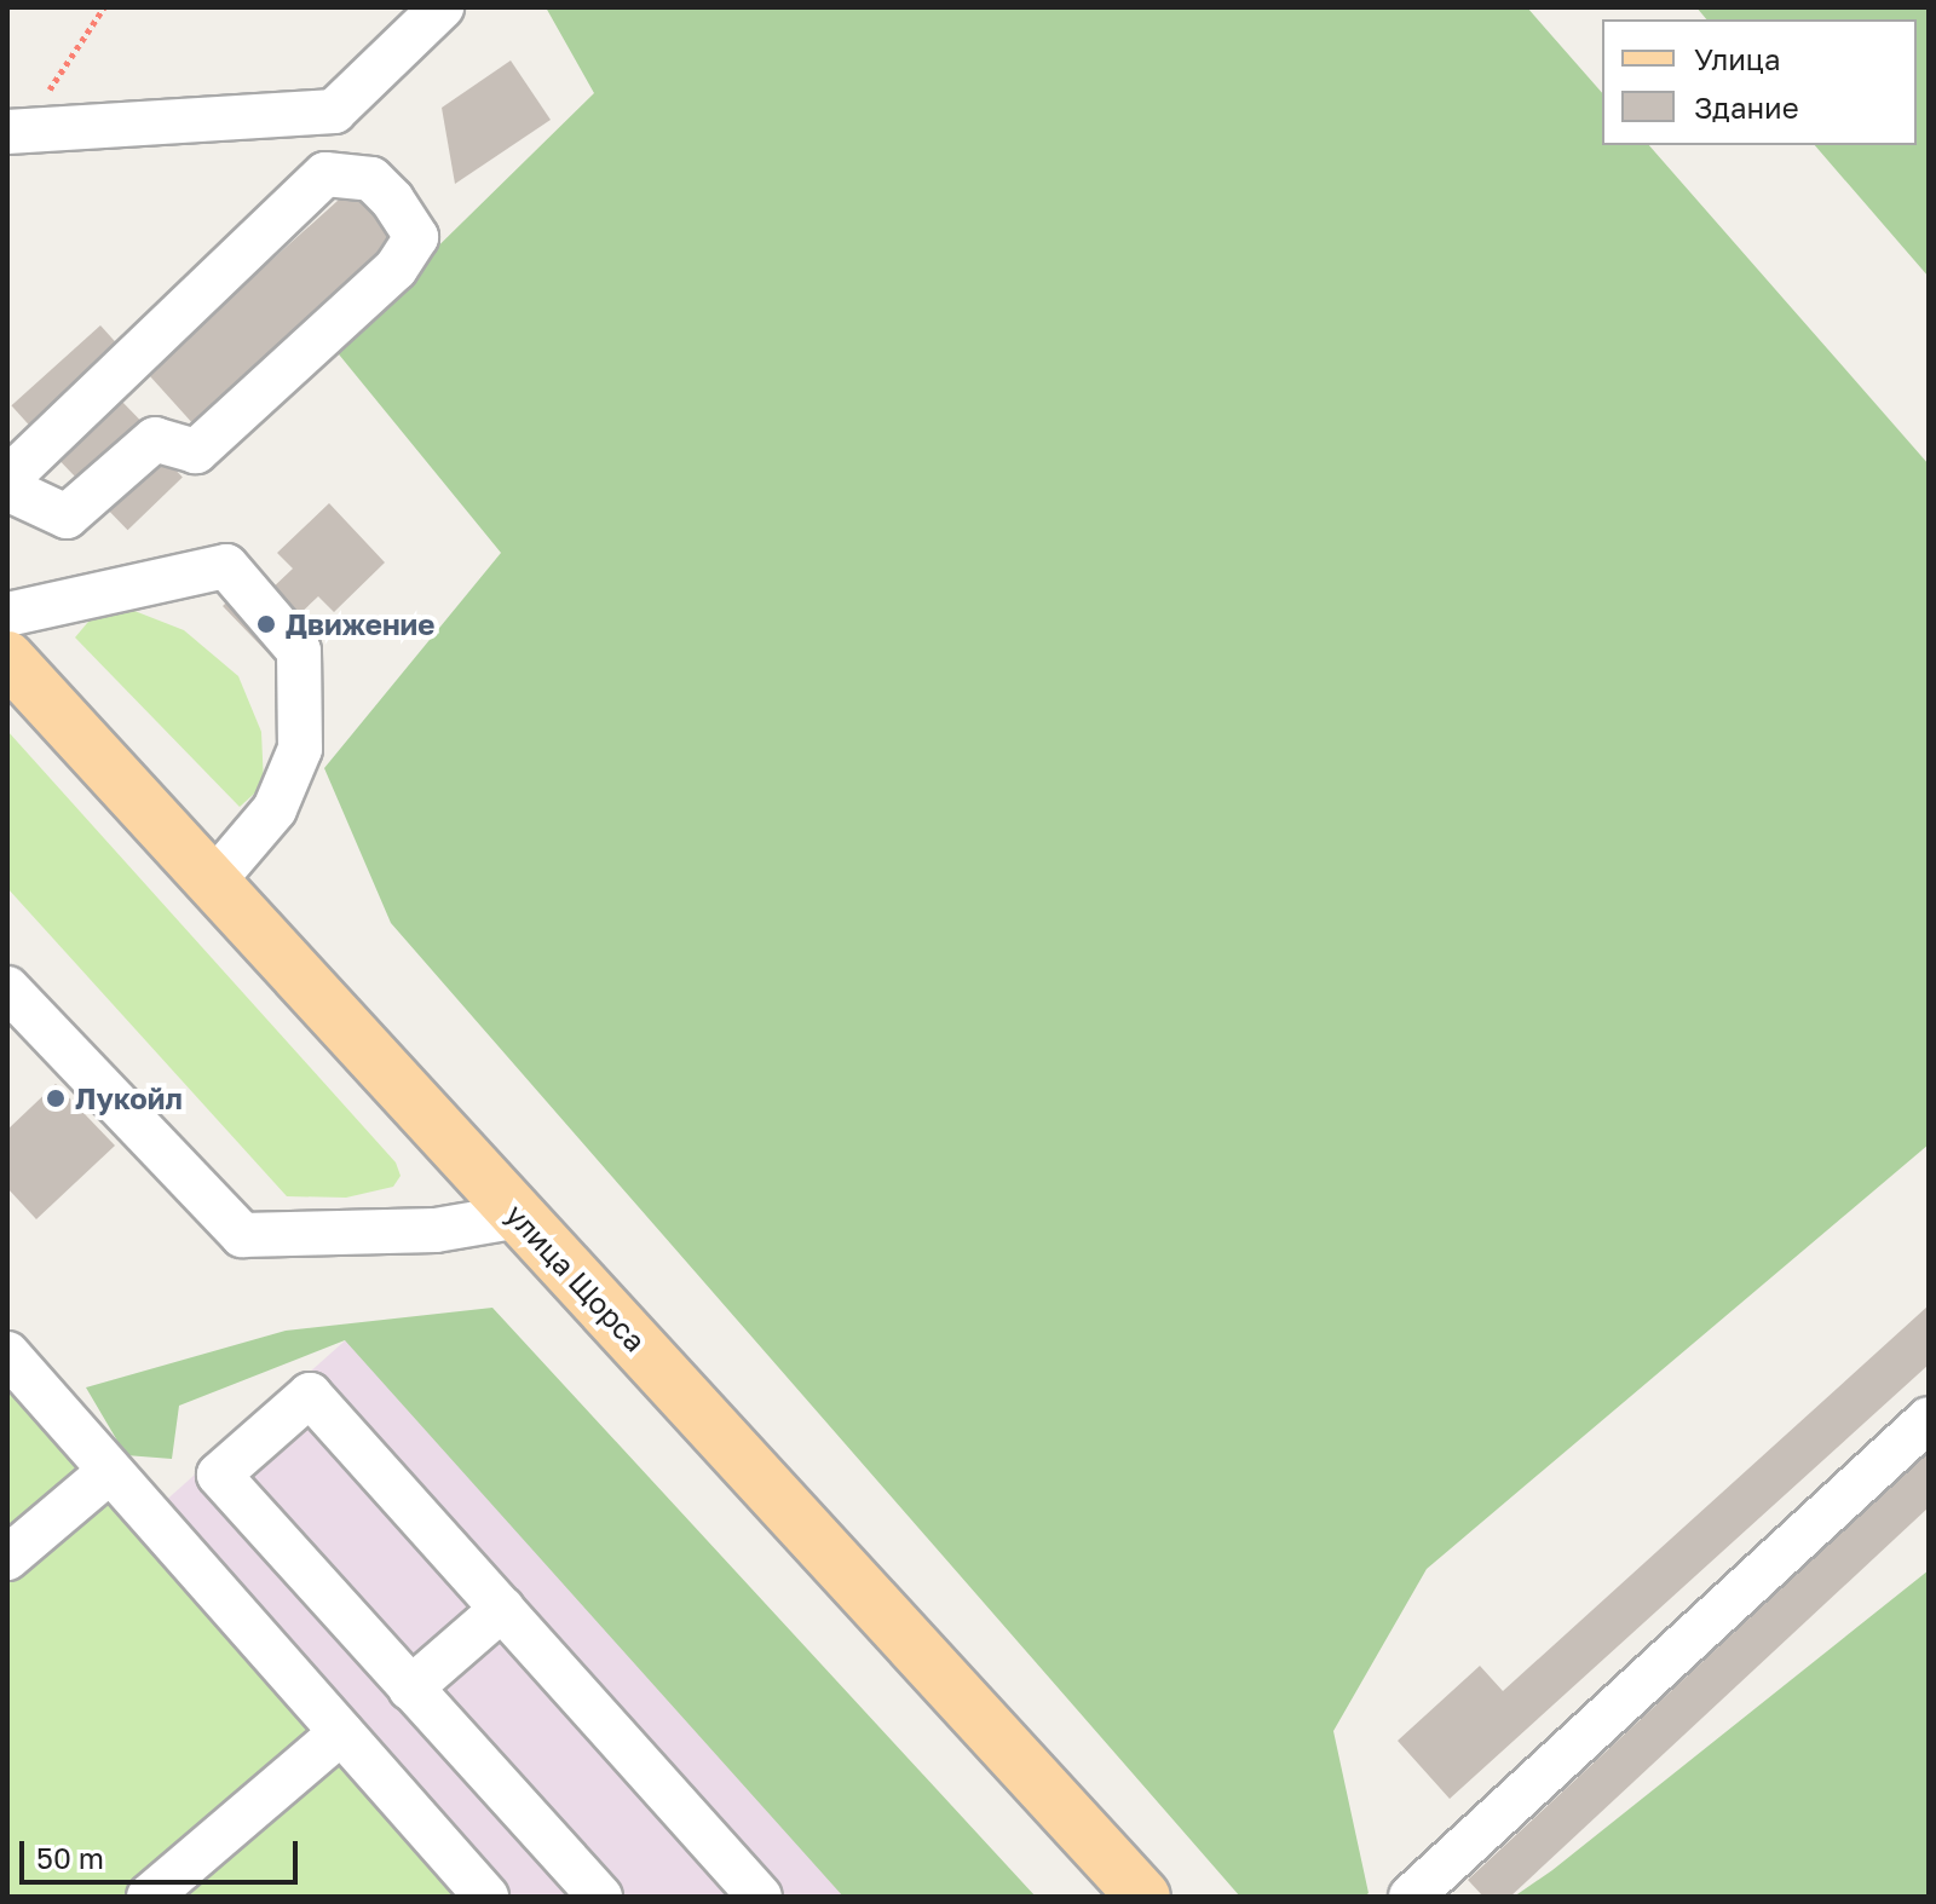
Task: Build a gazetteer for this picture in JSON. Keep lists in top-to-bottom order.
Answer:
{
  "streets": {
    "main road": ["улица Щорса"]
  },
  "places": ["Движение", "Лукойл"],
  "legend": ["Улица", "Здание"],
  "scale_bar": "50 m"
}
